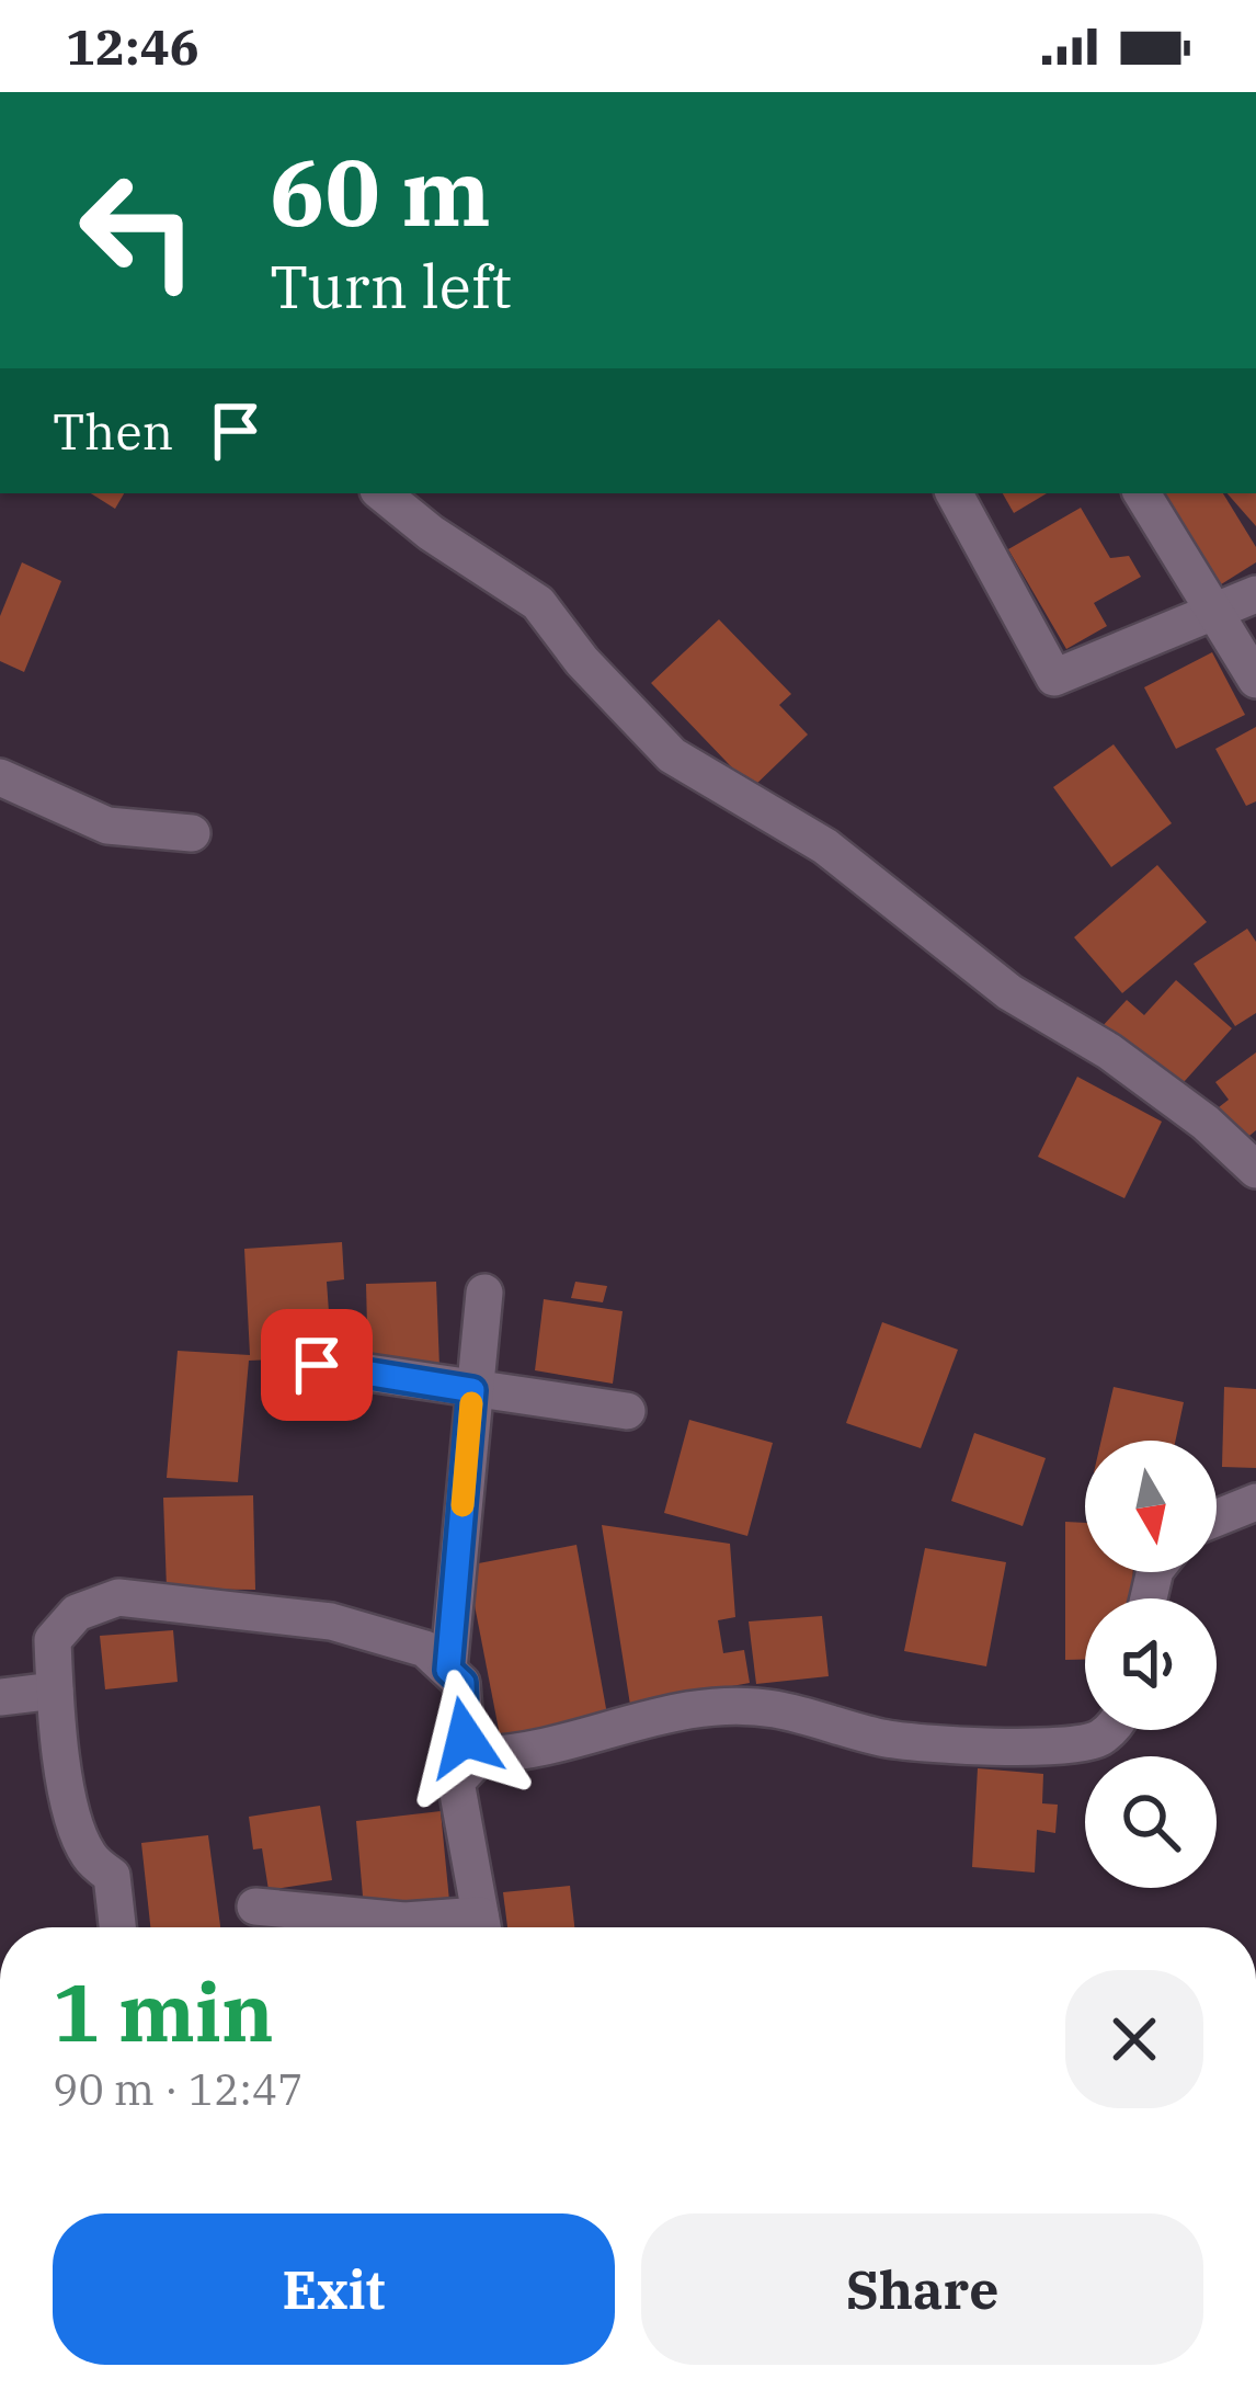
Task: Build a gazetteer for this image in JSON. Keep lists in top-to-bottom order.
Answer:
{
  "north": "bottom",
  "page": {
    "status": "12:46",
    "turn": ["60 m", "Turn left"],
    "then": "Then",
    "heading": ["1 min", "90 m · 12:47"],
    "buttons": ["Exit", "Share"]
  }
}
